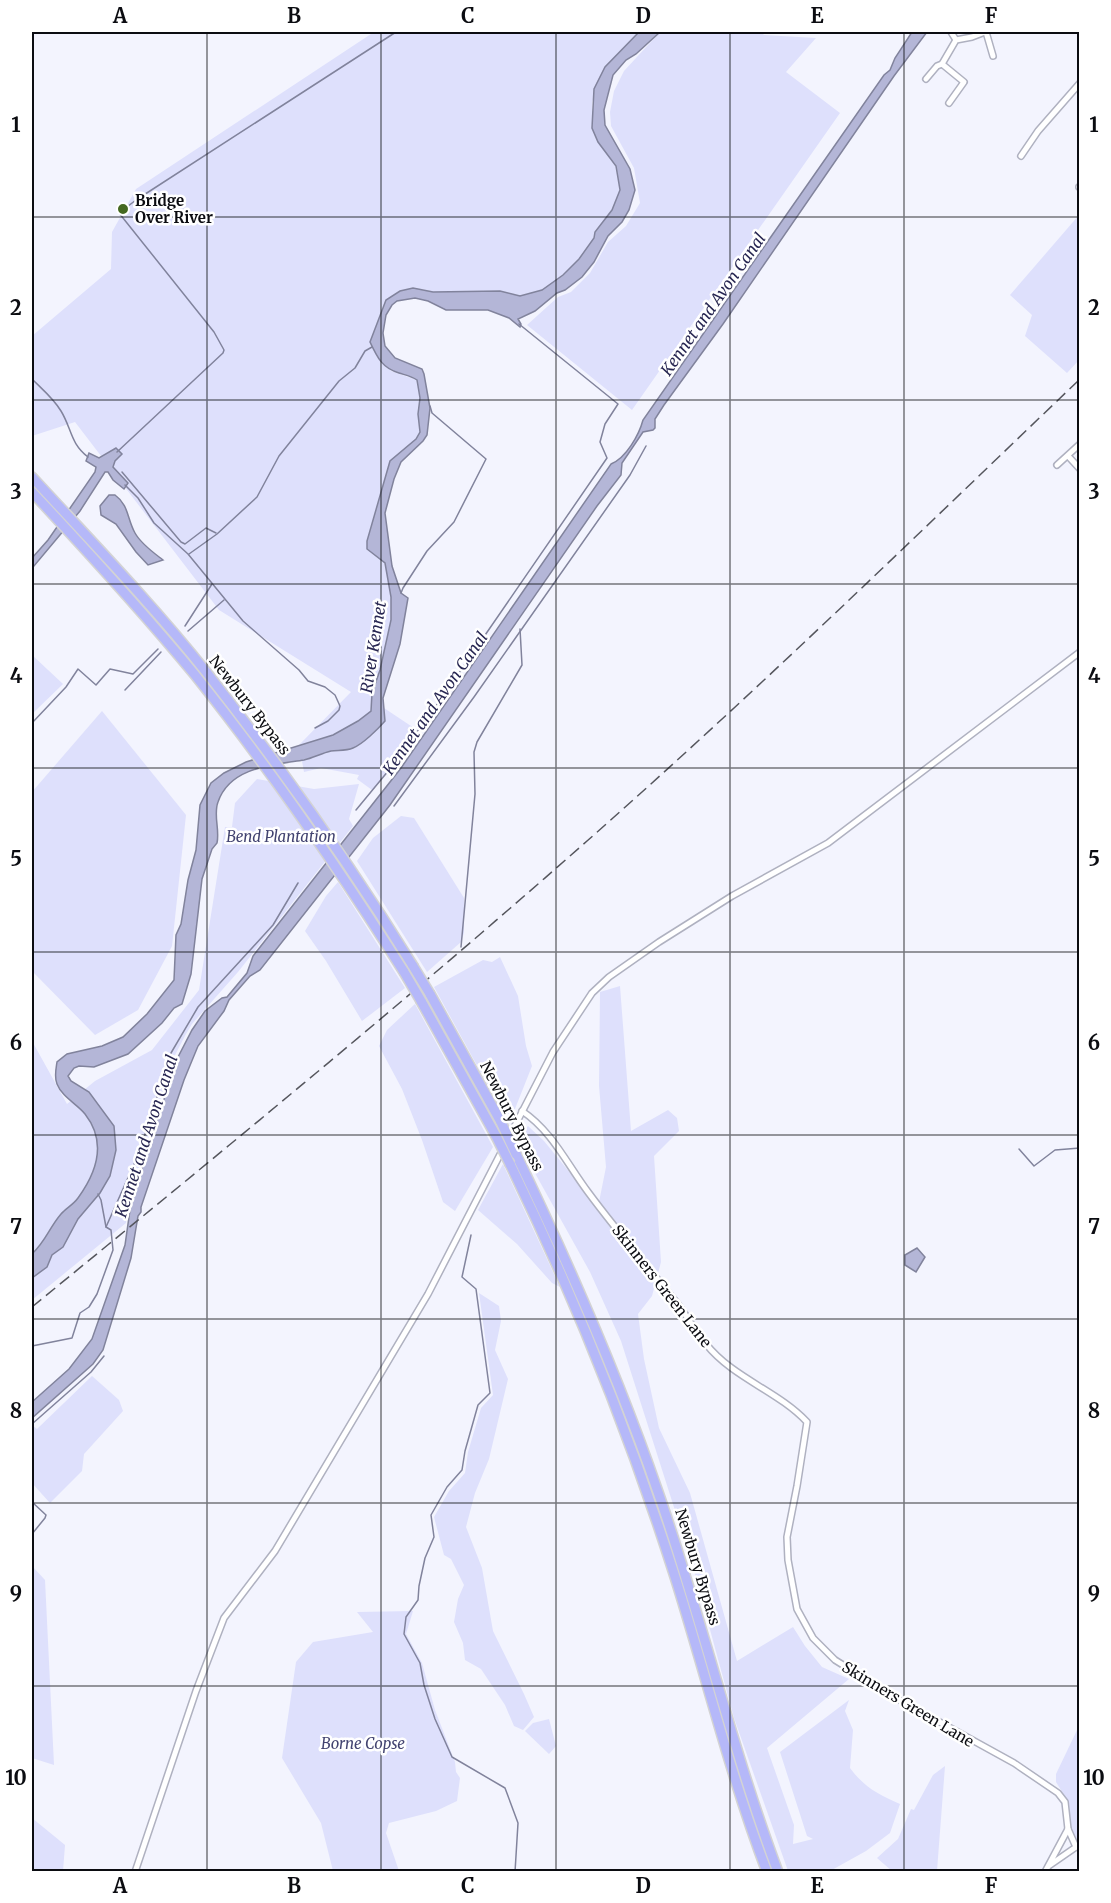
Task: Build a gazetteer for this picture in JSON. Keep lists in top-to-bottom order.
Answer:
{
  "streets": {
    "highway": ["Newbury Bypass"],
    "street": ["Skinners Green Lane"]
  },
  "water": ["Kennet and Avon Canal", "River Kennet"],
  "parks": ["Bend Plantation", "Borne Copse"],
  "places": ["Bridge Over River"],
  "grid": {
    "columns": [
      "A",
      "B",
      "C",
      "D",
      "E",
      "F"
    ],
    "rows": [
      "1",
      "2",
      "3",
      "4",
      "5",
      "6",
      "7",
      "8",
      "9",
      "10"
    ]
  }
}
